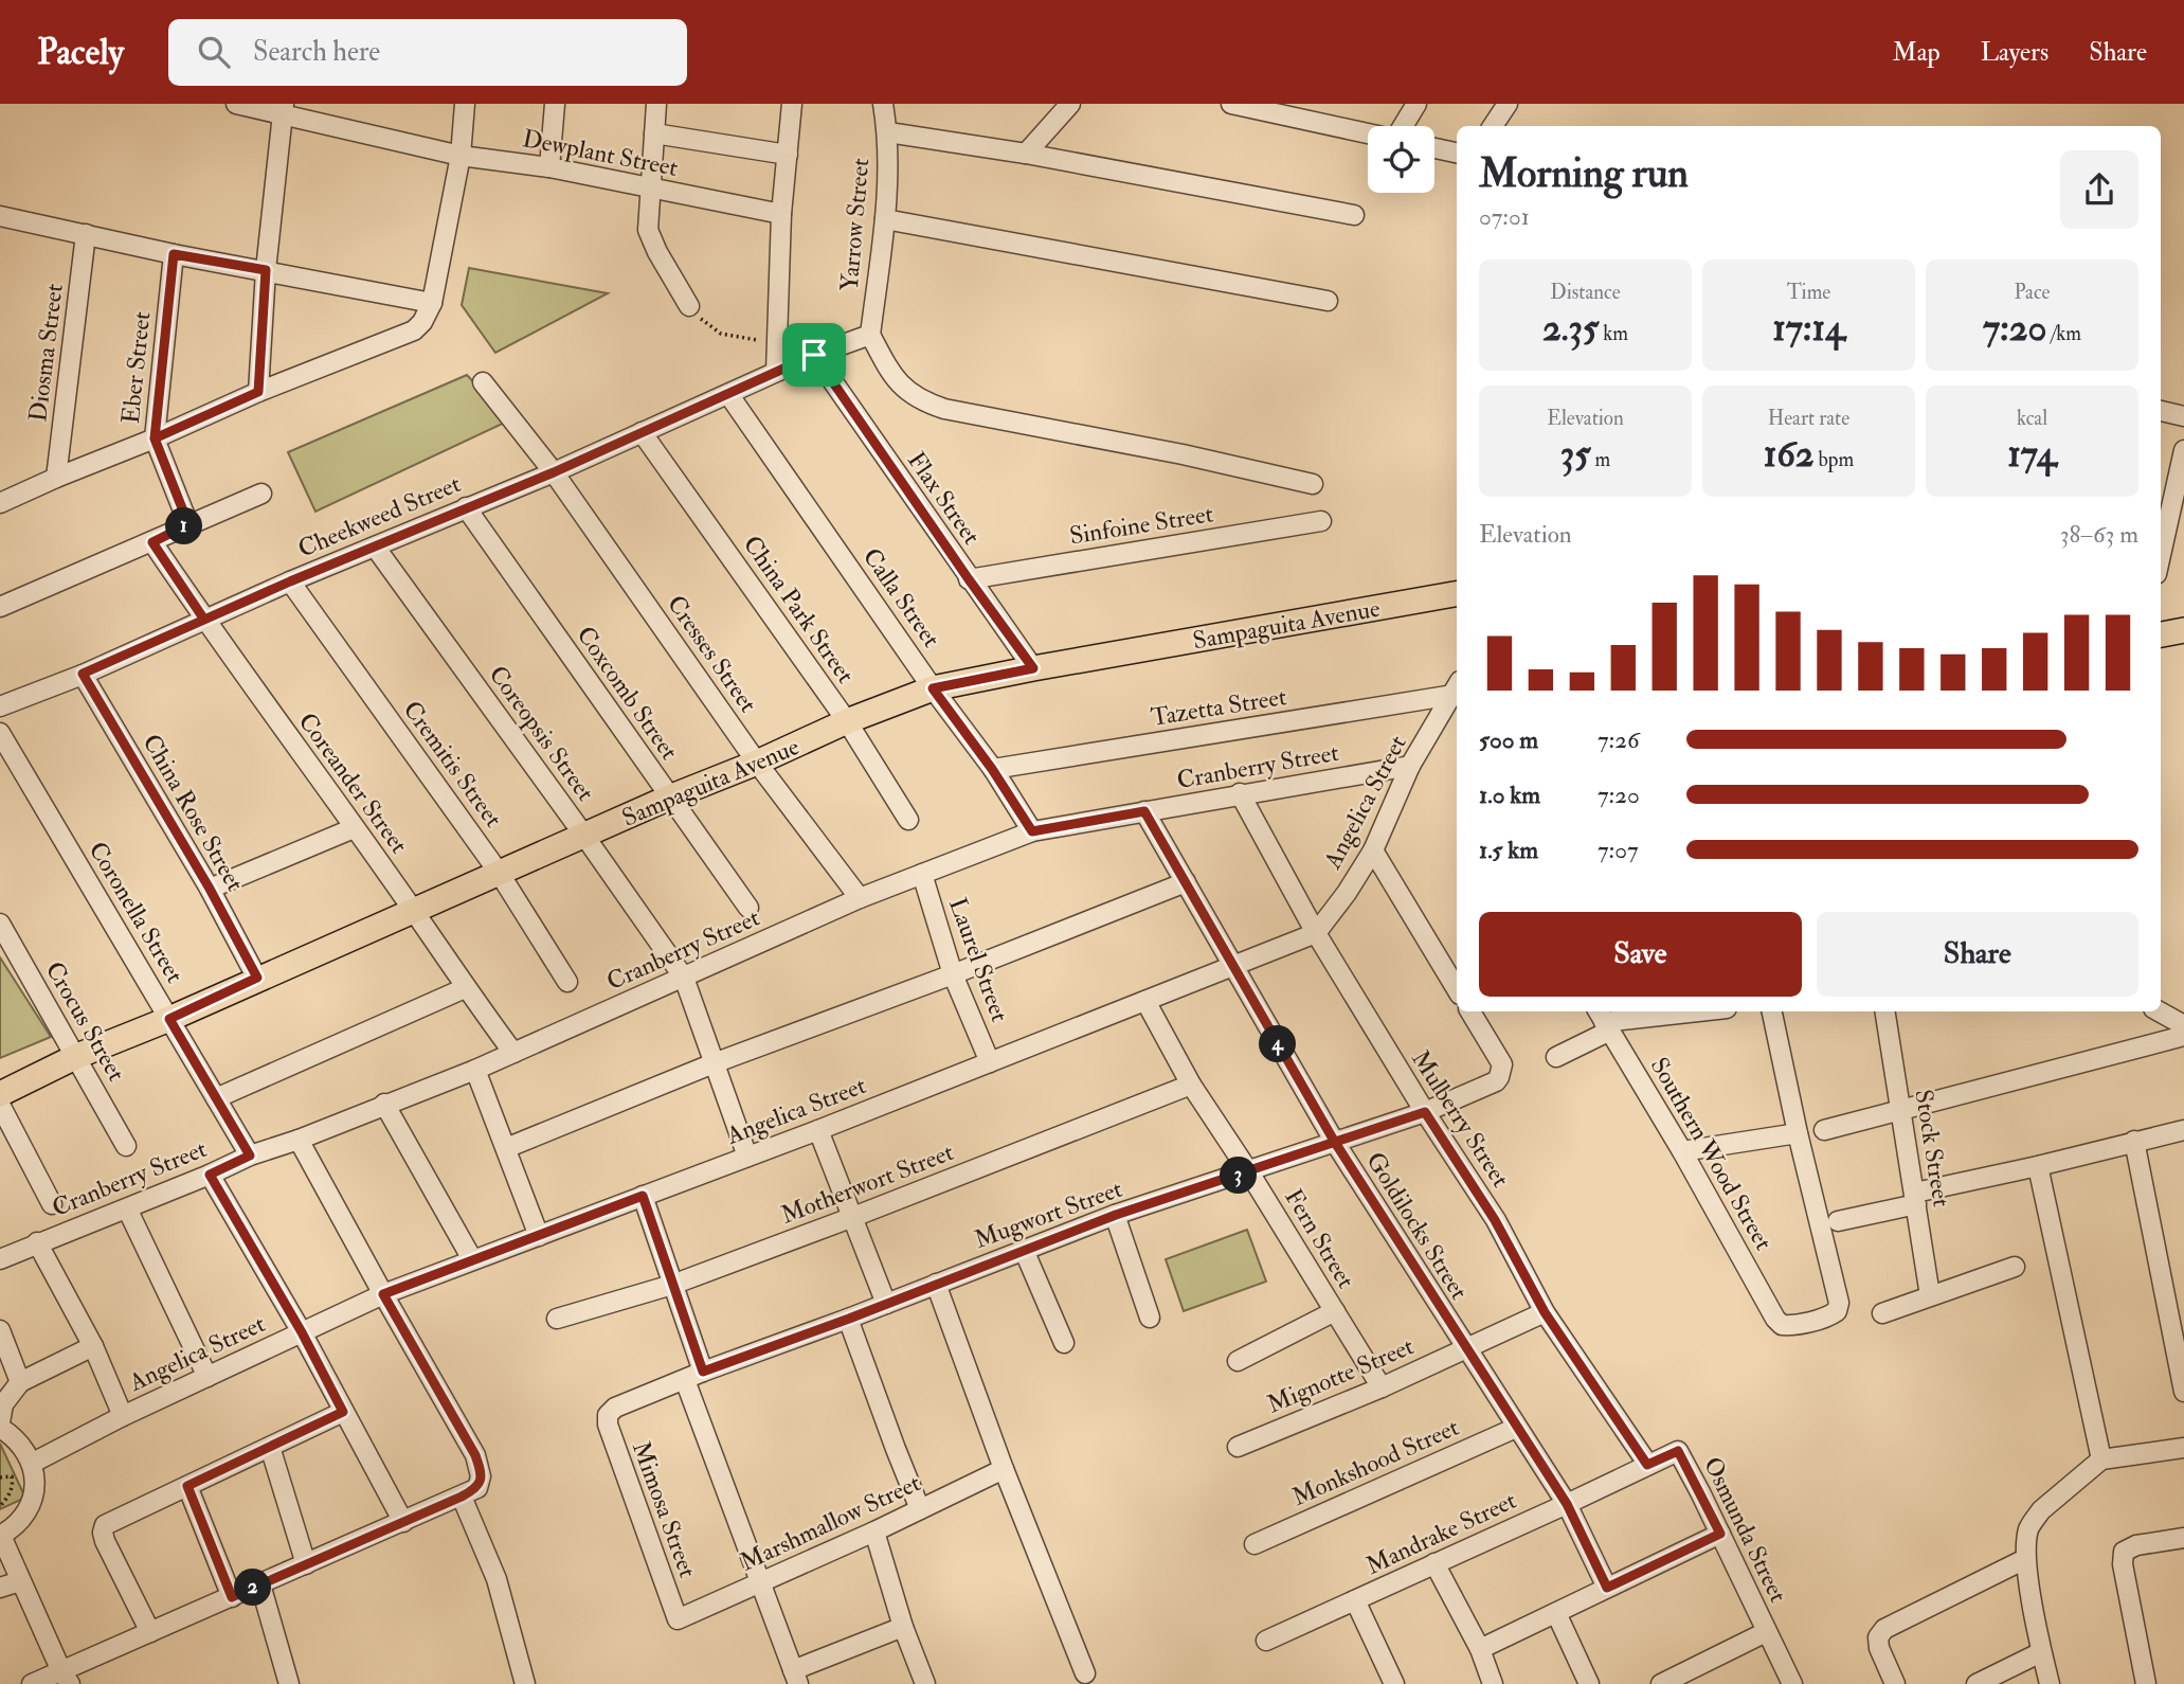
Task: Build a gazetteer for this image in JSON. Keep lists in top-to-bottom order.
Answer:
{
  "streets": {
    "main road": ["Sampaguita Avenue"],
    "street": [
      "Dewplant Street",
      "Yarrow Street",
      "Diosma Street",
      "Eber Street",
      "Flax Street",
      "Cheekweed Street",
      "Sinfoine Street",
      "Calla Street",
      "China Park Street",
      "Cresses Street",
      "Coxcomb Street",
      "Tazetta Street",
      "Coreopsis Street",
      "Cremitis Street",
      "Cranberry Street",
      "Coreander Street",
      "Angelica Street",
      "China Rose Street",
      "Coronella Street",
      "Laurel Street",
      "Crocus Street",
      "Mulberry Street",
      "Stock Street",
      "Southern Wood Street",
      "Motherwort Street",
      "Mugwort Street",
      "Goldilocks Street",
      "Fern Street",
      "Mignotte Street",
      "Monkshood Street",
      "Mimosa Street",
      "Marshmallow Street",
      "Osmunda Street",
      "Mandrake Street"
    ]
  },
  "crossings": [
    ["Flax Street", "Cheekweed Street"],
    ["Flax Street", "Sinfoine Street"],
    ["Flax Street", "Sampaguita Avenue"],
    ["Cheekweed Street", "Calla Street"],
    ["Cheekweed Street", "China Park Street"],
    ["Cheekweed Street", "Cresses Street"],
    ["Cheekweed Street", "Coxcomb Street"],
    ["Cheekweed Street", "Coreopsis Street"],
    ["Cheekweed Street", "Cremitis Street"],
    ["Cheekweed Street", "Coreander Street"],
    ["Cheekweed Street", "China Rose Street"],
    ["Calla Street", "Sampaguita Avenue"],
    ["Calla Street", "Tazetta Street"],
    ["Calla Street", "Cranberry Street"],
    ["China Park Street", "Sampaguita Avenue"],
    ["Sampaguita Avenue", "Cresses Street"],
    ["Sampaguita Avenue", "Coxcomb Street"],
    ["Sampaguita Avenue", "Coreopsis Street"],
    ["Sampaguita Avenue", "Cremitis Street"],
    ["Sampaguita Avenue", "Coreander Street"],
    ["Sampaguita Avenue", "China Rose Street"],
    ["Sampaguita Avenue", "Coronella Street"],
    ["Sampaguita Avenue", "Crocus Street"],
    ["Cresses Street", "Cranberry Street"],
    ["Tazetta Street", "Angelica Street"],
    ["Coreopsis Street", "Cranberry Street"],
    ["Coreopsis Street", "Angelica Street"],
    ["Cranberry Street", "Coreander Street"],
    ["Cranberry Street", "Angelica Street"],
    ["Cranberry Street", "Coronella Street"],
    ["Cranberry Street", "Laurel Street"],
    ["Cranberry Street", "Mulberry Street"],
    ["Cranberry Street", "Goldilocks Street"],
    ["Angelica Street", "Laurel Street"],
    ["Angelica Street", "Mulberry Street"],
    ["Angelica Street", "Goldilocks Street"],
    ["Angelica Street", "Fern Street"],
    ["Mulberry Street", "Mugwort Street"],
    ["Mulberry Street", "Mignotte Street"],
    ["Mulberry Street", "Mandrake Street"],
    ["Motherwort Street", "Fern Street"],
    ["Mugwort Street", "Goldilocks Street"],
    ["Mugwort Street", "Fern Street"],
    ["Mugwort Street", "Mimosa Street"],
    ["Goldilocks Street", "Mignotte Street"],
    ["Goldilocks Street", "Monkshood Street"],
    ["Goldilocks Street", "Mandrake Street"],
    ["Fern Street", "Mignotte Street"],
    ["Mimosa Street", "Marshmallow Street"],
    ["Osmunda Street", "Mandrake Street"]
  ],
  "page": {
    "header": "Pacely",
    "search": "Search here",
    "nav": ["Map", "Layers", "Share"],
    "heading": ["Morning run", "07:01"],
    "stats": [
      ["Distance", "2.35 km"],
      ["Time", "17:14"],
      ["Pace", "7:20 /km"],
      ["Elevation", "35 m"],
      ["Heart rate", "162 bpm"],
      ["kcal", "174"]
    ],
    "chart": ["Elevation", "38–63 m"],
    "pins": [
      "1",
      "4",
      "3",
      "2"
    ],
    "list": [
      {
        "name": "500 m",
        "note": "7:26"
      },
      {
        "name": "1.0 km",
        "note": "7:20"
      },
      {
        "name": "1.5 km",
        "note": "7:07"
      }
    ],
    "buttons": ["Save", "Share"]
  }
}
